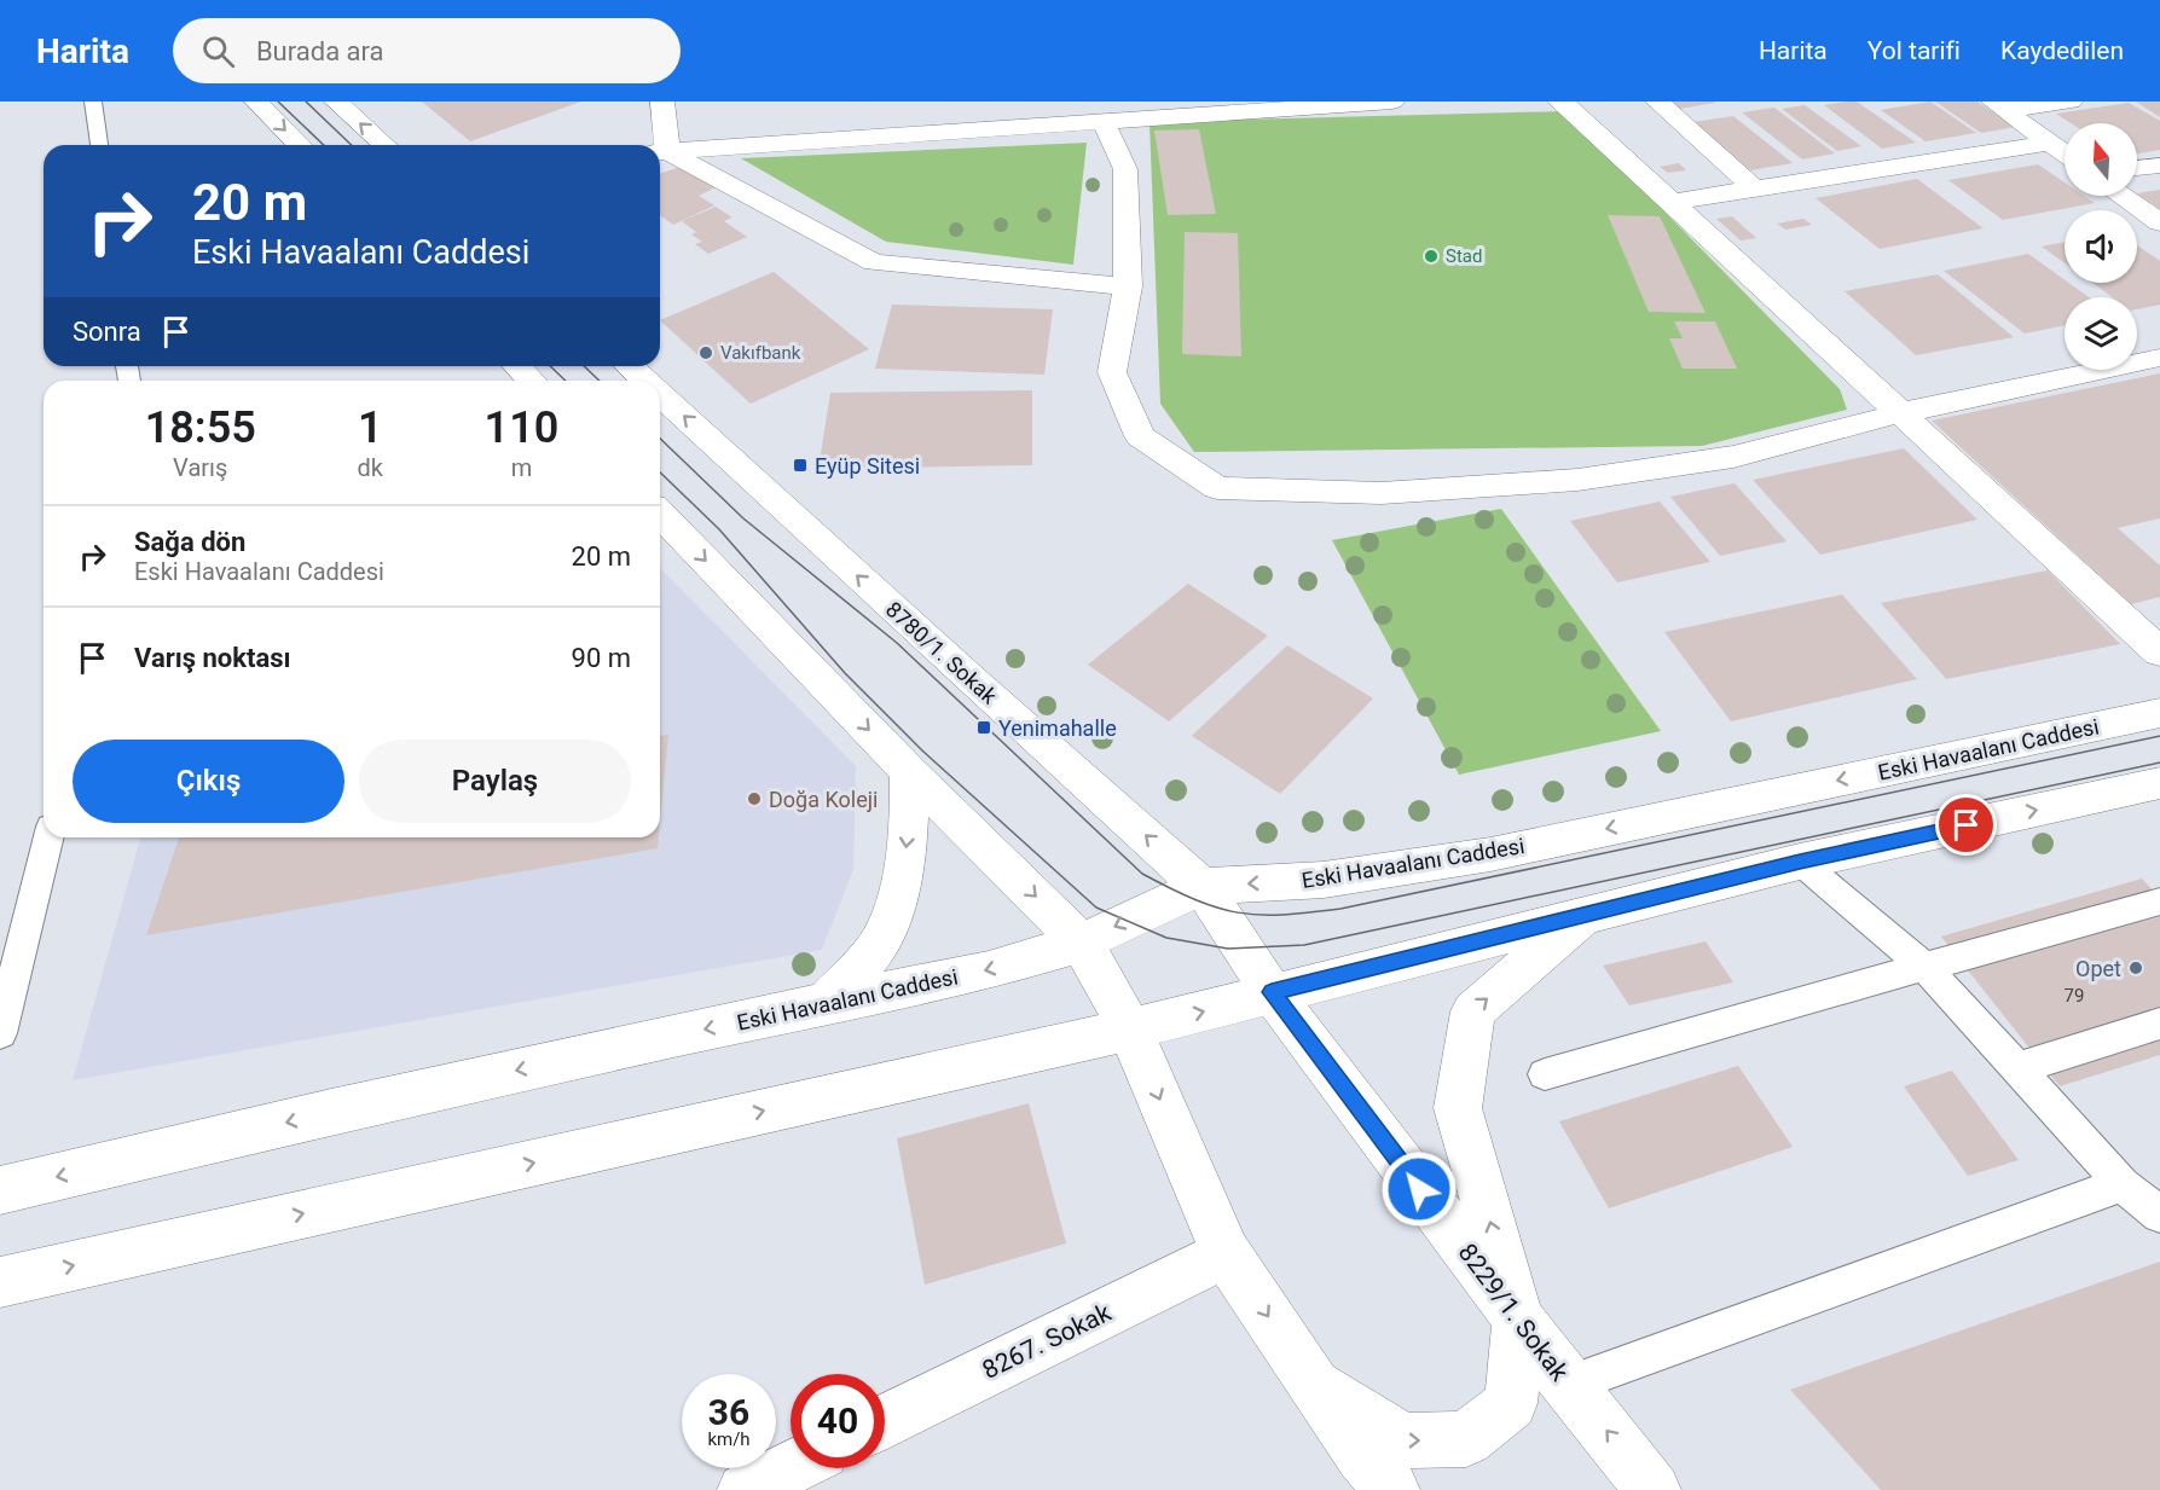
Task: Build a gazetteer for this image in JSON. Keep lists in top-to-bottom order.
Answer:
{
  "streets": {
    "street": [
      "8780/1. Sokak",
      "Eski Havaalanı Caddesi",
      "8229/1. Sokak",
      "8267. Sokak"
    ]
  },
  "crossings": [
    ["8780/1. Sokak", "Eski Havaalanı Caddesi"],
    ["8780/1. Sokak", "8229/1. Sokak"]
  ],
  "places": {
    "other": [
      "Stad",
      "Vakıfbank",
      "Doğa Koleji",
      "Opet"
    ],
    "transit": ["Eyüp Sitesi", "Yenimahalle"]
  },
  "house_numbers": ["79"],
  "north": "top",
  "page": {
    "header": "Harita",
    "search": "Burada ara",
    "nav": ["Harita", "Yol tarifi", "Kaydedilen"],
    "turn": ["20 m", "Eski Havaalanı Caddesi"],
    "then": "Sonra",
    "eta": [
      "18:55",
      "Varış",
      "1",
      "dk",
      "110",
      "m"
    ],
    "list": [
      {
        "name": "Sağa dön",
        "note": "Eski Havaalanı Caddesi",
        "value": "20 m"
      },
      {
        "name": "Varış noktası",
        "value": "90 m"
      }
    ],
    "buttons": ["Çıkış", "Paylaş"],
    "speed": "36 km/h",
    "limit": "40"
  }
}
